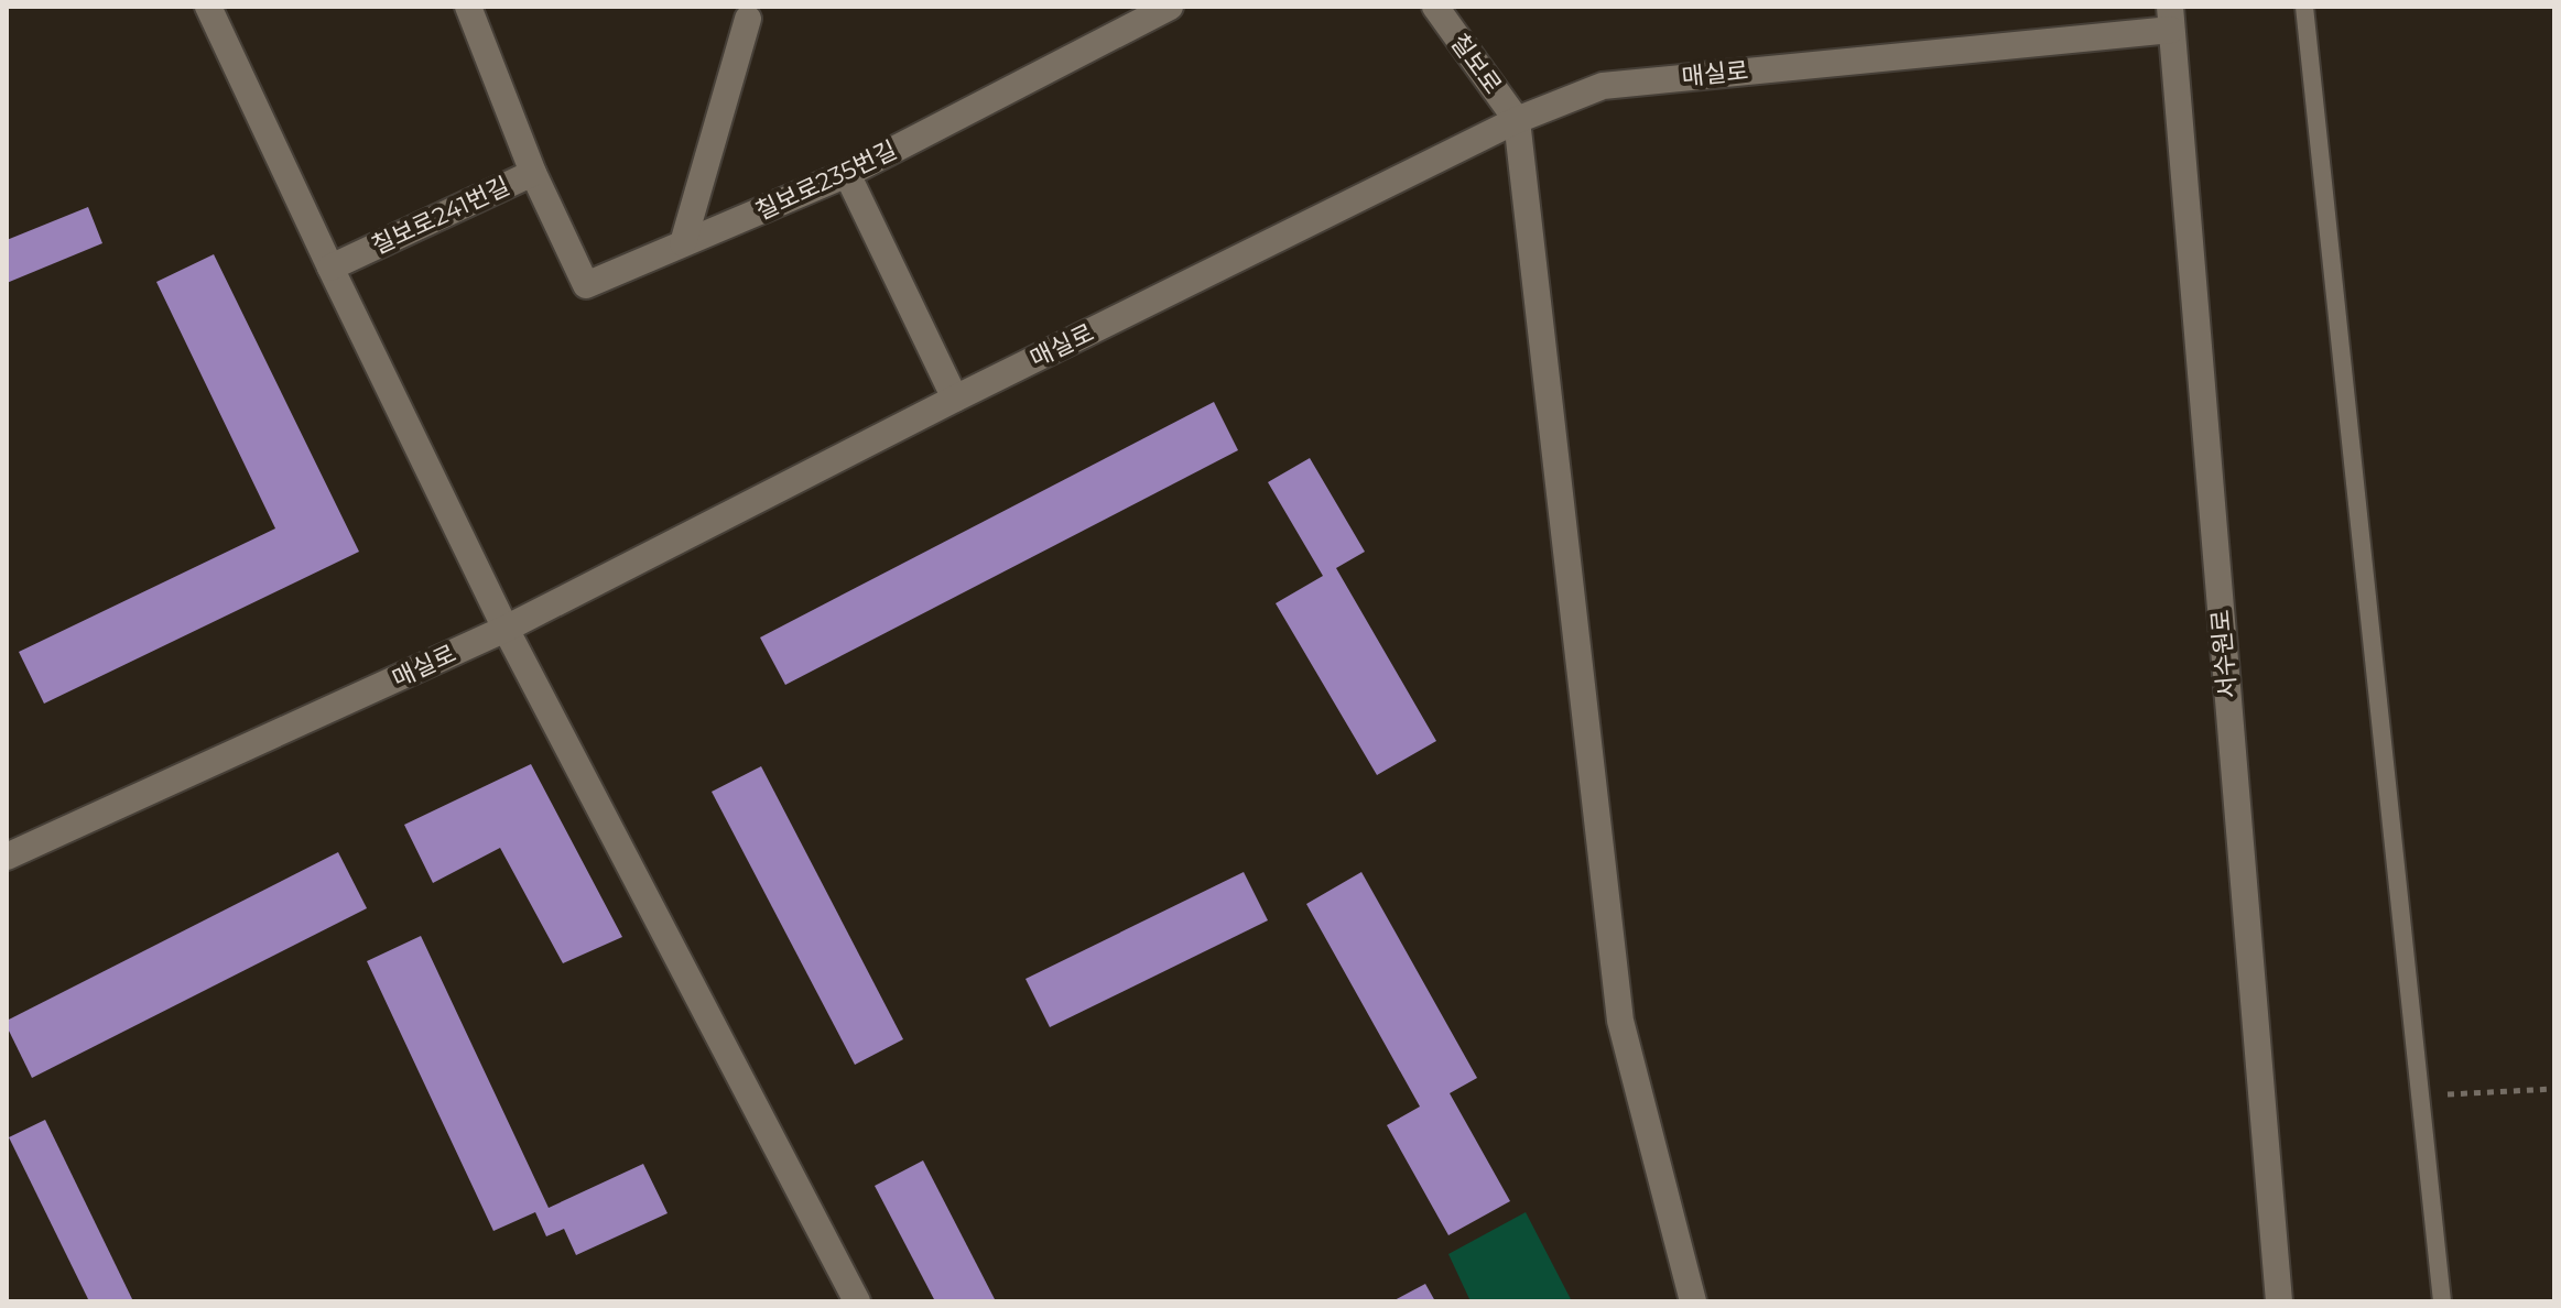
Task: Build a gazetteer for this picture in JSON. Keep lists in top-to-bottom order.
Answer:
{
  "streets": {
    "street": [
      "칠보로",
      "매실로",
      "칠보로235번길",
      "칠보로241번길",
      "서수원로"
    ]
  },
  "crossings": [
    ["칠보로", "매실로"],
    ["매실로", "서수원로"],
    ["칠보로235번길", "칠보로241번길"]
  ]
}
